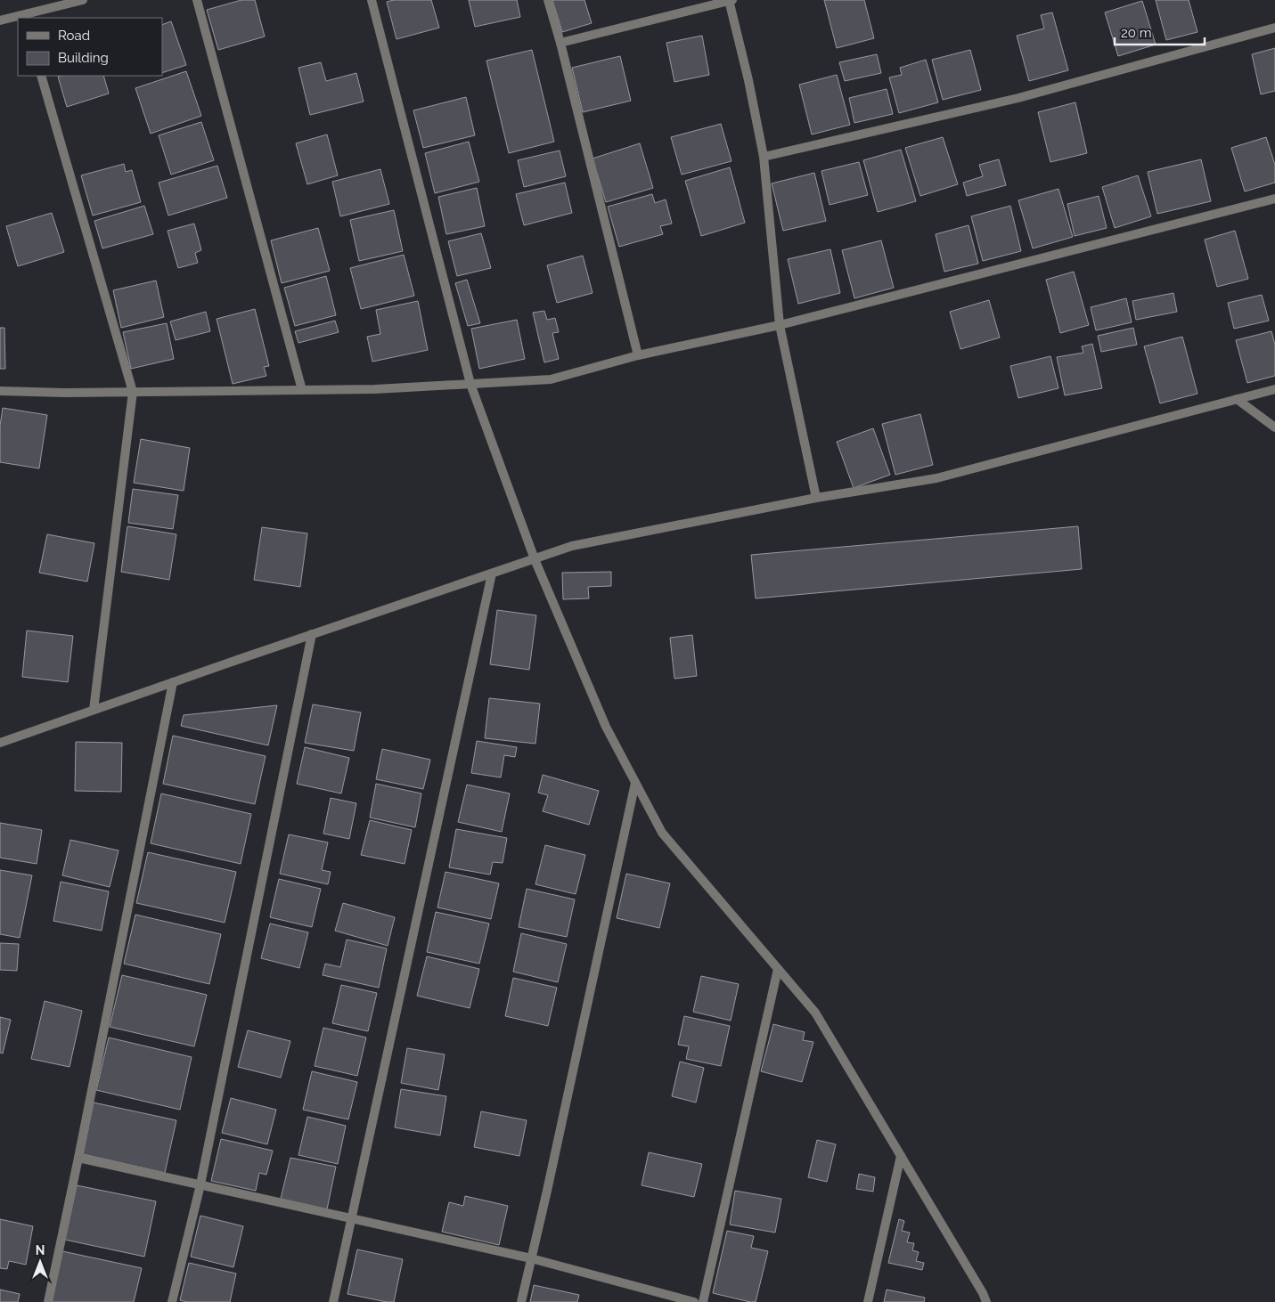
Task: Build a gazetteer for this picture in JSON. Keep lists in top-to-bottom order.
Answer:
{
  "legend": ["Road", "Building"],
  "scale_bar": "20 m",
  "north": "top"
}
